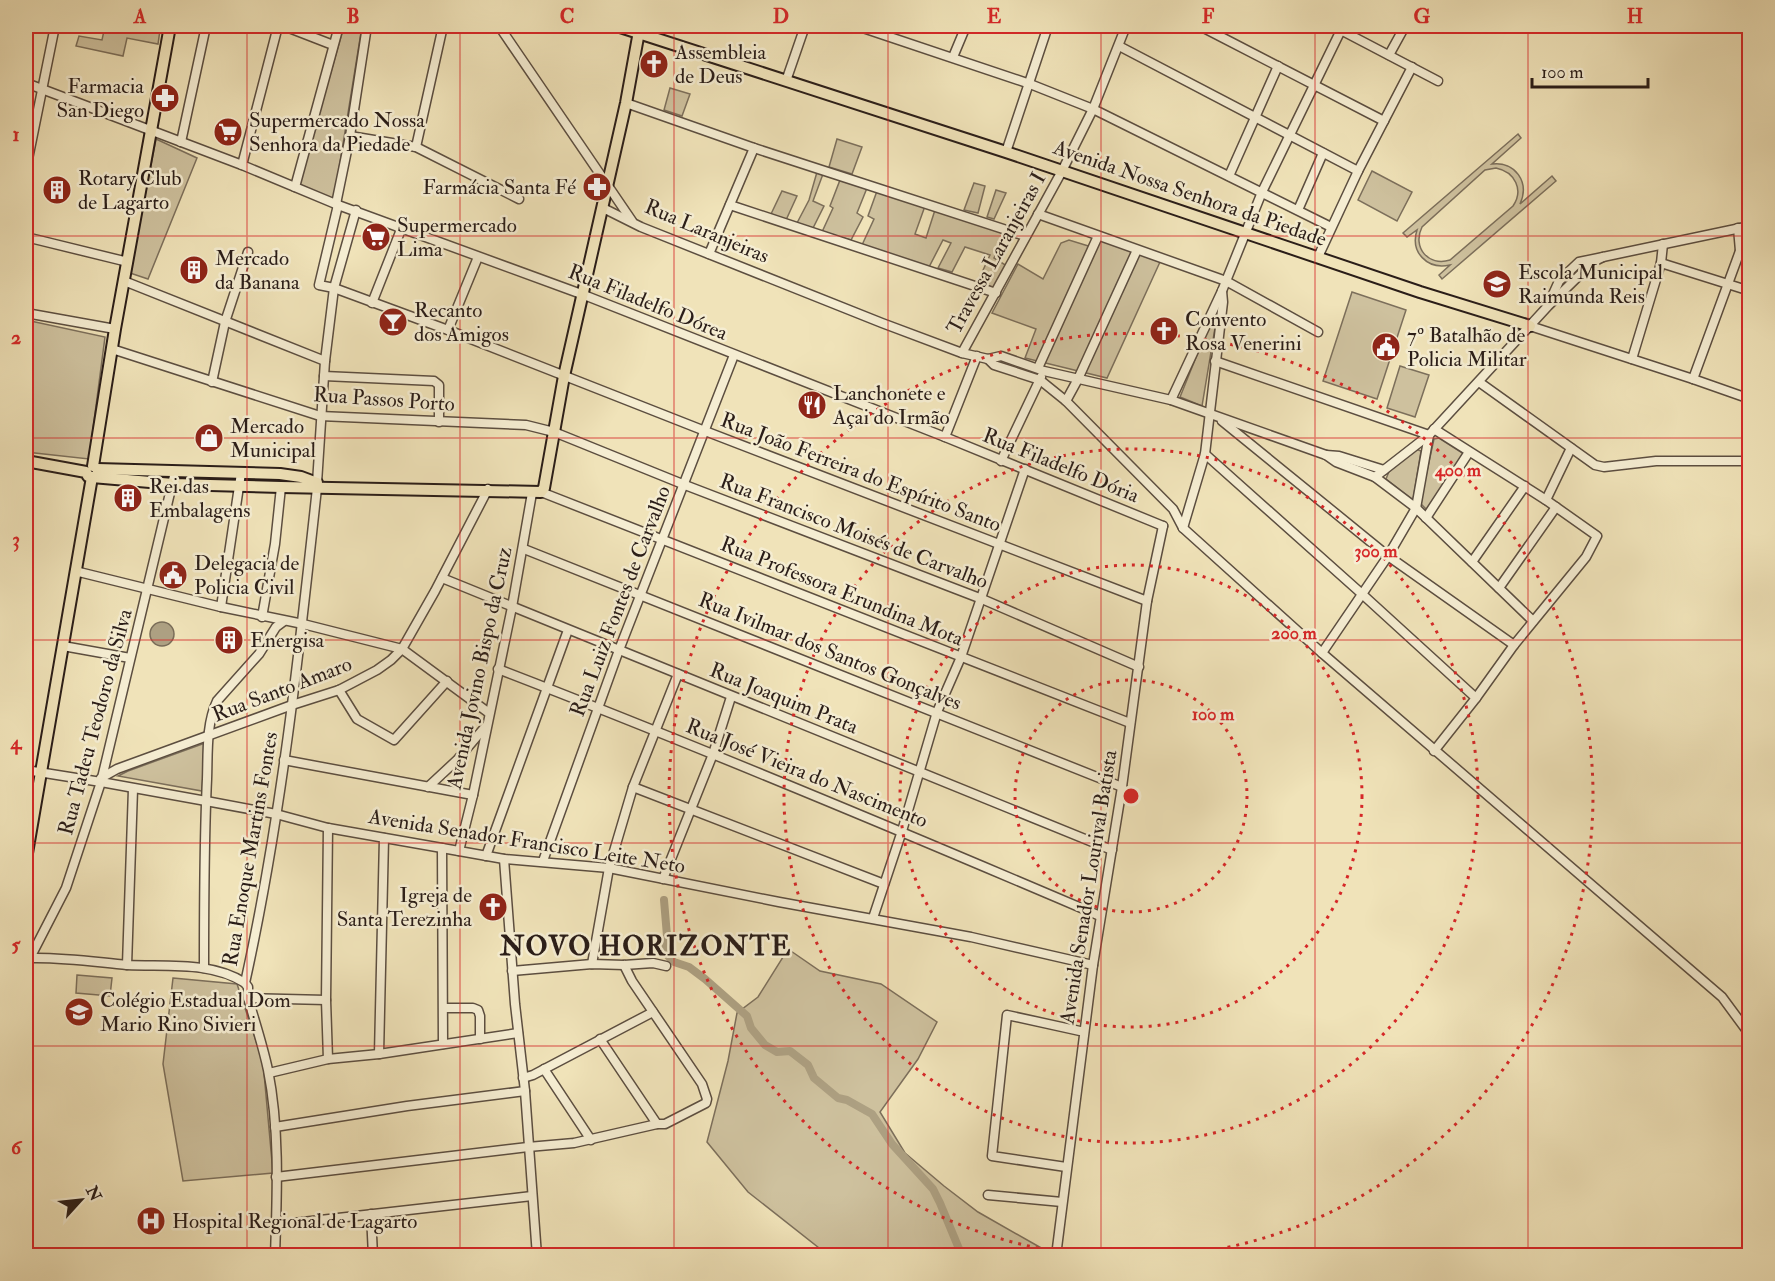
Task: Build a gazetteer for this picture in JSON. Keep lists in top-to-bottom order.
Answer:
{
  "streets": {
    "main road": ["Avenida Nossa Senhora da Piedade", "Avenida Jovino Bispo da Cruz"],
    "street": [
      "Rua Laranjeiras",
      "Travessa Laranjeiras I",
      "Rua Filadelfo Dórea",
      "Rua Passos Porto",
      "Rua Filadelfo Dória",
      "Rua João Ferreira do Espírito Santo",
      "Rua Francisco Moisés de Carvalho",
      "Rua Professora Erundina Mota",
      "Rua Luiz Fontes de Carvalho",
      "Rua Ivilmar dos Santos Gonçalves",
      "Rua Santo Amaro",
      "Rua Joaquim Prata",
      "Rua Tadeu Teodoro da Silva",
      "Rua José Vieira do Nascimento",
      "Avenida Senador Francisco Leite Neto",
      "Rua Enoque Martins Fontes",
      "Avenida Senador Lourival Batista"
    ]
  },
  "crossings": [
    ["Avenida Nossa Senhora da Piedade", "Travessa Laranjeiras I"],
    ["Avenida Nossa Senhora da Piedade", "Avenida Jovino Bispo da Cruz"],
    ["Rua Laranjeiras", "Travessa Laranjeiras I"],
    ["Rua Laranjeiras", "Avenida Jovino Bispo da Cruz"],
    ["Rua Filadelfo Dórea", "Rua Filadelfo Dória"],
    ["Rua Filadelfo Dórea", "Rua Luiz Fontes de Carvalho"],
    ["Rua Filadelfo Dórea", "Avenida Jovino Bispo da Cruz"],
    ["Rua Filadelfo Dórea", "Rua Enoque Martins Fontes"],
    ["Rua Passos Porto", "Rua Francisco Moisés de Carvalho"],
    ["Rua Passos Porto", "Avenida Jovino Bispo da Cruz"],
    ["Rua Passos Porto", "Rua Enoque Martins Fontes"],
    ["Rua Filadelfo Dória", "Avenida Senador Lourival Batista"],
    ["Rua João Ferreira do Espírito Santo", "Rua Luiz Fontes de Carvalho"],
    ["Rua João Ferreira do Espírito Santo", "Avenida Jovino Bispo da Cruz"],
    ["Rua João Ferreira do Espírito Santo", "Rua Enoque Martins Fontes"],
    ["Rua João Ferreira do Espírito Santo", "Avenida Senador Lourival Batista"],
    ["Rua Francisco Moisés de Carvalho", "Rua Luiz Fontes de Carvalho"],
    ["Rua Francisco Moisés de Carvalho", "Avenida Jovino Bispo da Cruz"],
    ["Rua Francisco Moisés de Carvalho", "Avenida Senador Lourival Batista"],
    ["Rua Professora Erundina Mota", "Rua Luiz Fontes de Carvalho"],
    ["Rua Professora Erundina Mota", "Avenida Jovino Bispo da Cruz"],
    ["Rua Professora Erundina Mota", "Avenida Senador Lourival Batista"],
    ["Rua Luiz Fontes de Carvalho", "Rua Ivilmar dos Santos Gonçalves"],
    ["Rua Luiz Fontes de Carvalho", "Rua Joaquim Prata"],
    ["Rua Luiz Fontes de Carvalho", "Rua José Vieira do Nascimento"],
    ["Rua Luiz Fontes de Carvalho", "Avenida Senador Francisco Leite Neto"],
    ["Rua Ivilmar dos Santos Gonçalves", "Avenida Jovino Bispo da Cruz"],
    ["Rua Ivilmar dos Santos Gonçalves", "Avenida Senador Lourival Batista"],
    ["Avenida Jovino Bispo da Cruz", "Rua Joaquim Prata"],
    ["Avenida Jovino Bispo da Cruz", "Rua José Vieira do Nascimento"],
    ["Avenida Jovino Bispo da Cruz", "Avenida Senador Francisco Leite Neto"],
    ["Rua Santo Amaro", "Rua Joaquim Prata"],
    ["Rua Santo Amaro", "Rua Tadeu Teodoro da Silva"],
    ["Rua Santo Amaro", "Avenida Senador Francisco Leite Neto"],
    ["Rua Santo Amaro", "Rua Enoque Martins Fontes"],
    ["Rua Joaquim Prata", "Avenida Senador Lourival Batista"],
    ["Rua Tadeu Teodoro da Silva", "Avenida Senador Francisco Leite Neto"],
    ["Rua José Vieira do Nascimento", "Avenida Senador Lourival Batista"],
    ["Avenida Senador Francisco Leite Neto", "Rua Enoque Martins Fontes"],
    ["Avenida Senador Francisco Leite Neto", "Avenida Senador Lourival Batista"]
  ],
  "districts": ["NOVO HORIZONTE"],
  "places": {
    "church": ["Assembleia de Deus", "Convento Rosa Venerini", "Igreja de Santa Terezinha"],
    "pharmacy": ["Farmacia San Diego", "Farmácia Santa Fé"],
    "supermarket": ["Supermercado Nossa Senhora da Piedade", "Supermercado Lima"],
    "building": [
      "Rotary Club de Lagarto",
      "Mercado da Banana",
      "Rei das Embalagens",
      "Energisa"
    ],
    "school or university": ["Escola Municipal Raimunda Reis", "Colégio Estadual Dom Mario Rino Sivieri"],
    "bar": ["Recanto dos Amigos"],
    "public building": ["7º Batalhão de Policia Militar", "Delegacia de Policia Civil"],
    "restaurant": ["Lanchonete e Açai do Irmão"],
    "shop": ["Mercado Municipal"],
    "hospital": ["Hospital Regional de Lagarto"]
  },
  "scale_bar": "100 m",
  "north": "top right",
  "grid": {
    "columns": [
      "A",
      "B",
      "C",
      "D",
      "E",
      "F",
      "G",
      "H"
    ],
    "rows": [
      "1",
      "2",
      "3",
      "4",
      "5",
      "6"
    ]
  },
  "rings": [
    "400 m",
    "300 m",
    "200 m",
    "100 m"
  ]
}
